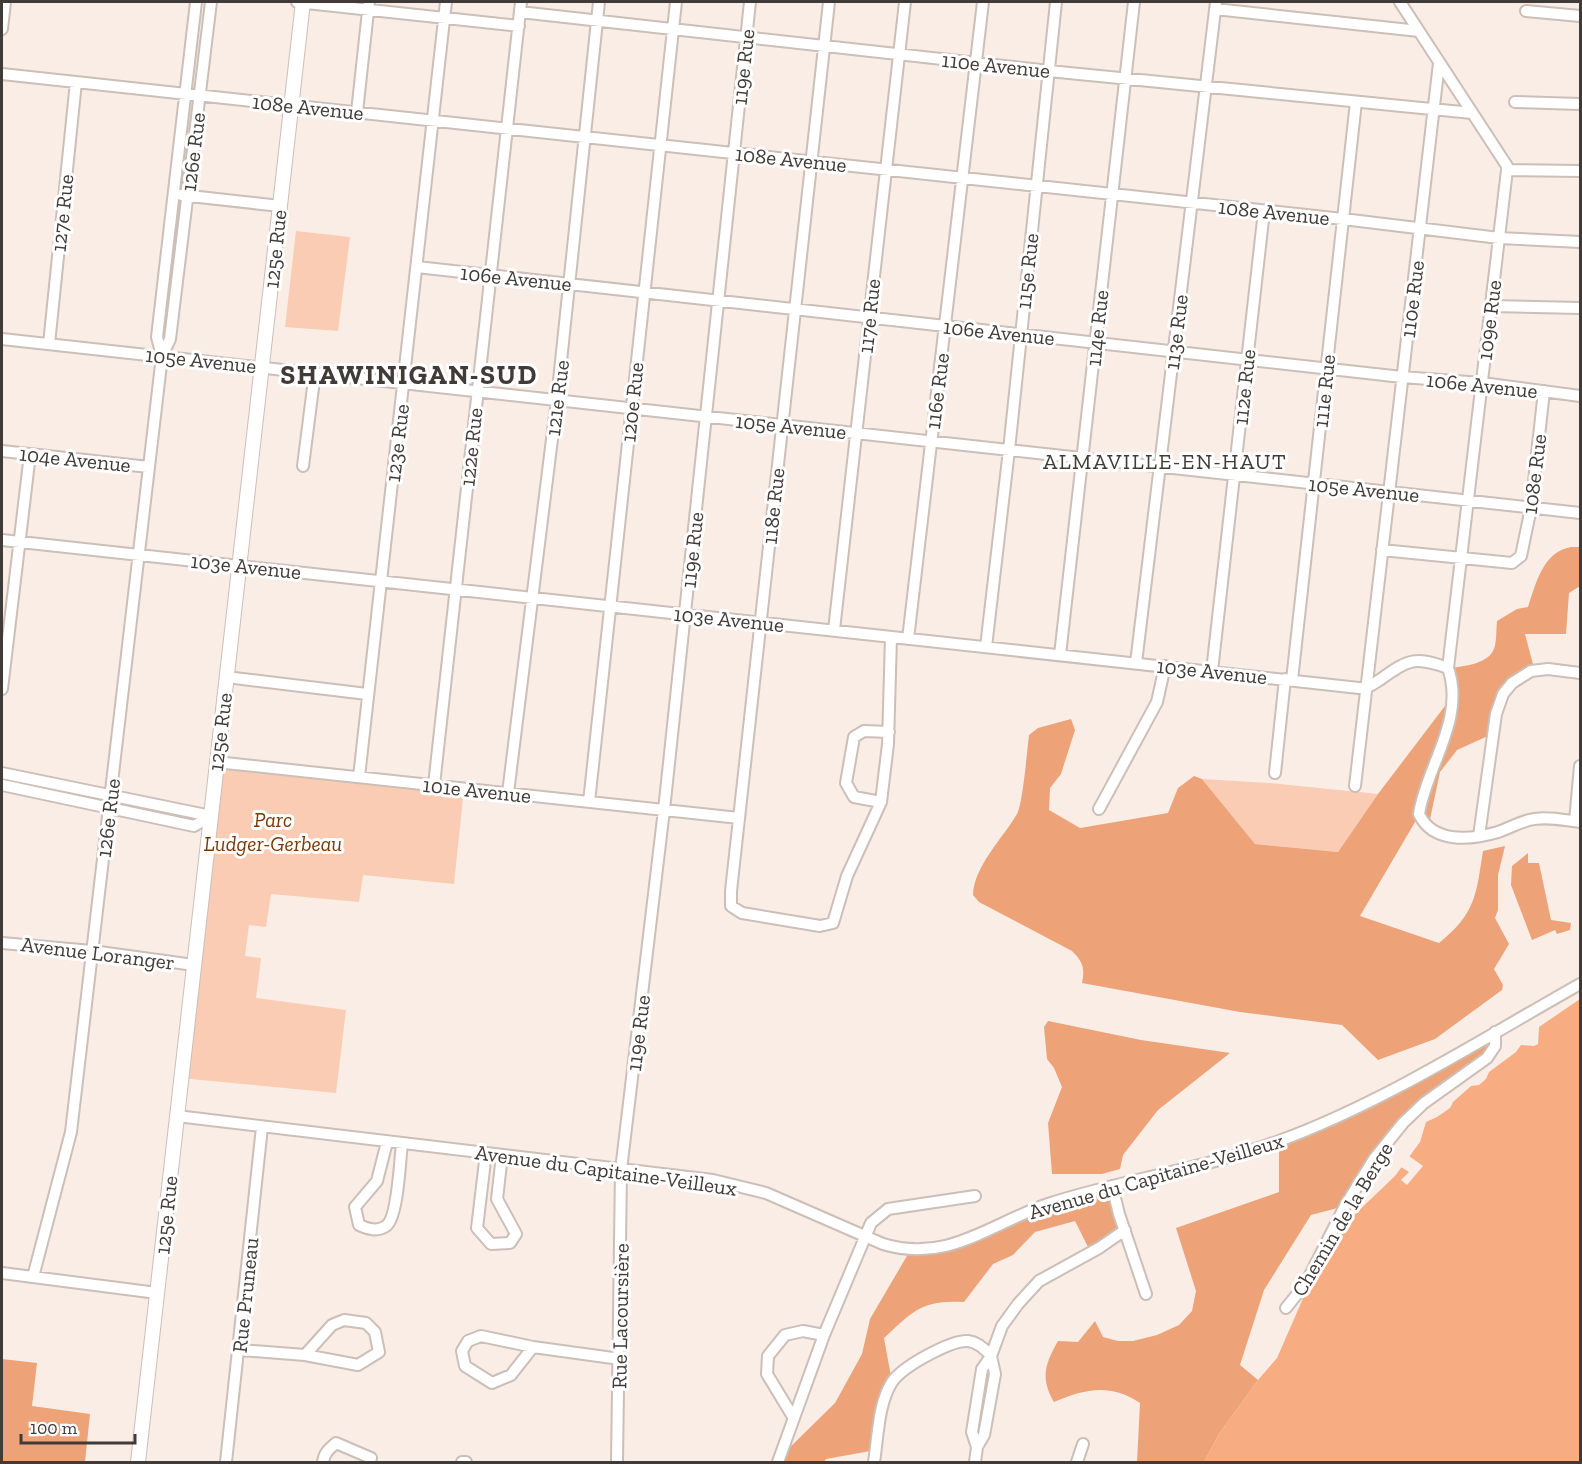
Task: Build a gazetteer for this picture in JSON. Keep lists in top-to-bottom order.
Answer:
{
  "streets": {
    "main road": ["125e Rue"],
    "street": [
      "110e Avenue",
      "119e Rue",
      "108e Avenue",
      "126e Rue",
      "127e Rue",
      "115e Rue",
      "106e Avenue",
      "110e Rue",
      "117e Rue",
      "109e Rue",
      "114e Rue",
      "113e Rue",
      "105e Avenue",
      "112e Rue",
      "116e Rue",
      "111e Rue",
      "121e Rue",
      "120e Rue",
      "123e Rue",
      "122e Rue",
      "104e Avenue",
      "108e Rue",
      "118e Rue",
      "103e Avenue",
      "101e Avenue",
      "Avenue Loranger",
      "Avenue du Capitaine-Veilleux",
      "Chemin de la Berge",
      "Rue Pruneau",
      "Rue Lacoursière"
    ]
  },
  "crossings": [
    ["110e Avenue", "119e Rue"],
    ["110e Avenue", "115e Rue"],
    ["110e Avenue", "110e Rue"],
    ["110e Avenue", "117e Rue"],
    ["110e Avenue", "114e Rue"],
    ["110e Avenue", "113e Rue"],
    ["110e Avenue", "116e Rue"],
    ["110e Avenue", "111e Rue"],
    ["110e Avenue", "121e Rue"],
    ["110e Avenue", "120e Rue"],
    ["110e Avenue", "122e Rue"],
    ["110e Avenue", "118e Rue"],
    ["119e Rue", "108e Avenue"],
    ["119e Rue", "106e Avenue"],
    ["119e Rue", "105e Avenue"],
    ["119e Rue", "103e Avenue"],
    ["119e Rue", "101e Avenue"],
    ["119e Rue", "Avenue du Capitaine-Veilleux"],
    ["119e Rue", "Rue Lacoursière"],
    ["108e Avenue", "126e Rue"],
    ["108e Avenue", "127e Rue"],
    ["108e Avenue", "125e Rue"],
    ["108e Avenue", "115e Rue"],
    ["108e Avenue", "110e Rue"],
    ["108e Avenue", "117e Rue"],
    ["108e Avenue", "109e Rue"],
    ["108e Avenue", "114e Rue"],
    ["108e Avenue", "113e Rue"],
    ["108e Avenue", "112e Rue"],
    ["108e Avenue", "116e Rue"],
    ["108e Avenue", "111e Rue"],
    ["108e Avenue", "121e Rue"],
    ["108e Avenue", "120e Rue"],
    ["108e Avenue", "123e Rue"],
    ["108e Avenue", "122e Rue"],
    ["108e Avenue", "118e Rue"],
    ["126e Rue", "105e Avenue"],
    ["126e Rue", "104e Avenue"],
    ["126e Rue", "103e Avenue"],
    ["126e Rue", "Avenue Loranger"],
    ["127e Rue", "105e Avenue"],
    ["125e Rue", "105e Avenue"],
    ["125e Rue", "103e Avenue"],
    ["125e Rue", "101e Avenue"],
    ["125e Rue", "Avenue Loranger"],
    ["125e Rue", "Avenue du Capitaine-Veilleux"],
    ["115e Rue", "106e Avenue"],
    ["115e Rue", "105e Avenue"],
    ["115e Rue", "103e Avenue"],
    ["106e Avenue", "110e Rue"],
    ["106e Avenue", "117e Rue"],
    ["106e Avenue", "109e Rue"],
    ["106e Avenue", "114e Rue"],
    ["106e Avenue", "113e Rue"],
    ["106e Avenue", "112e Rue"],
    ["106e Avenue", "116e Rue"],
    ["106e Avenue", "111e Rue"],
    ["106e Avenue", "121e Rue"],
    ["106e Avenue", "120e Rue"],
    ["106e Avenue", "123e Rue"],
    ["106e Avenue", "122e Rue"],
    ["106e Avenue", "108e Rue"],
    ["106e Avenue", "118e Rue"],
    ["110e Rue", "105e Avenue"],
    ["110e Rue", "103e Avenue"],
    ["117e Rue", "105e Avenue"],
    ["117e Rue", "103e Avenue"],
    ["109e Rue", "105e Avenue"],
    ["109e Rue", "108e Rue"],
    ["114e Rue", "105e Avenue"],
    ["114e Rue", "103e Avenue"],
    ["113e Rue", "105e Avenue"],
    ["113e Rue", "103e Avenue"],
    ["105e Avenue", "112e Rue"],
    ["105e Avenue", "116e Rue"],
    ["105e Avenue", "111e Rue"],
    ["105e Avenue", "121e Rue"],
    ["105e Avenue", "120e Rue"],
    ["105e Avenue", "123e Rue"],
    ["105e Avenue", "122e Rue"],
    ["105e Avenue", "108e Rue"],
    ["105e Avenue", "118e Rue"],
    ["112e Rue", "103e Avenue"],
    ["116e Rue", "103e Avenue"],
    ["111e Rue", "103e Avenue"],
    ["121e Rue", "103e Avenue"],
    ["121e Rue", "101e Avenue"],
    ["120e Rue", "103e Avenue"],
    ["120e Rue", "101e Avenue"],
    ["123e Rue", "103e Avenue"],
    ["123e Rue", "101e Avenue"],
    ["122e Rue", "103e Avenue"],
    ["122e Rue", "101e Avenue"],
    ["118e Rue", "103e Avenue"],
    ["118e Rue", "101e Avenue"],
    ["Avenue du Capitaine-Veilleux", "Chemin de la Berge"],
    ["Avenue du Capitaine-Veilleux", "Rue Pruneau"],
    ["Avenue du Capitaine-Veilleux", "Rue Lacoursière"]
  ],
  "districts": ["SHAWINIGAN-SUD", "ALMAVILLE-EN-HAUT"],
  "parks": ["Parc Ludger-Gerbeau"],
  "scale_bar": "100 m"
}
